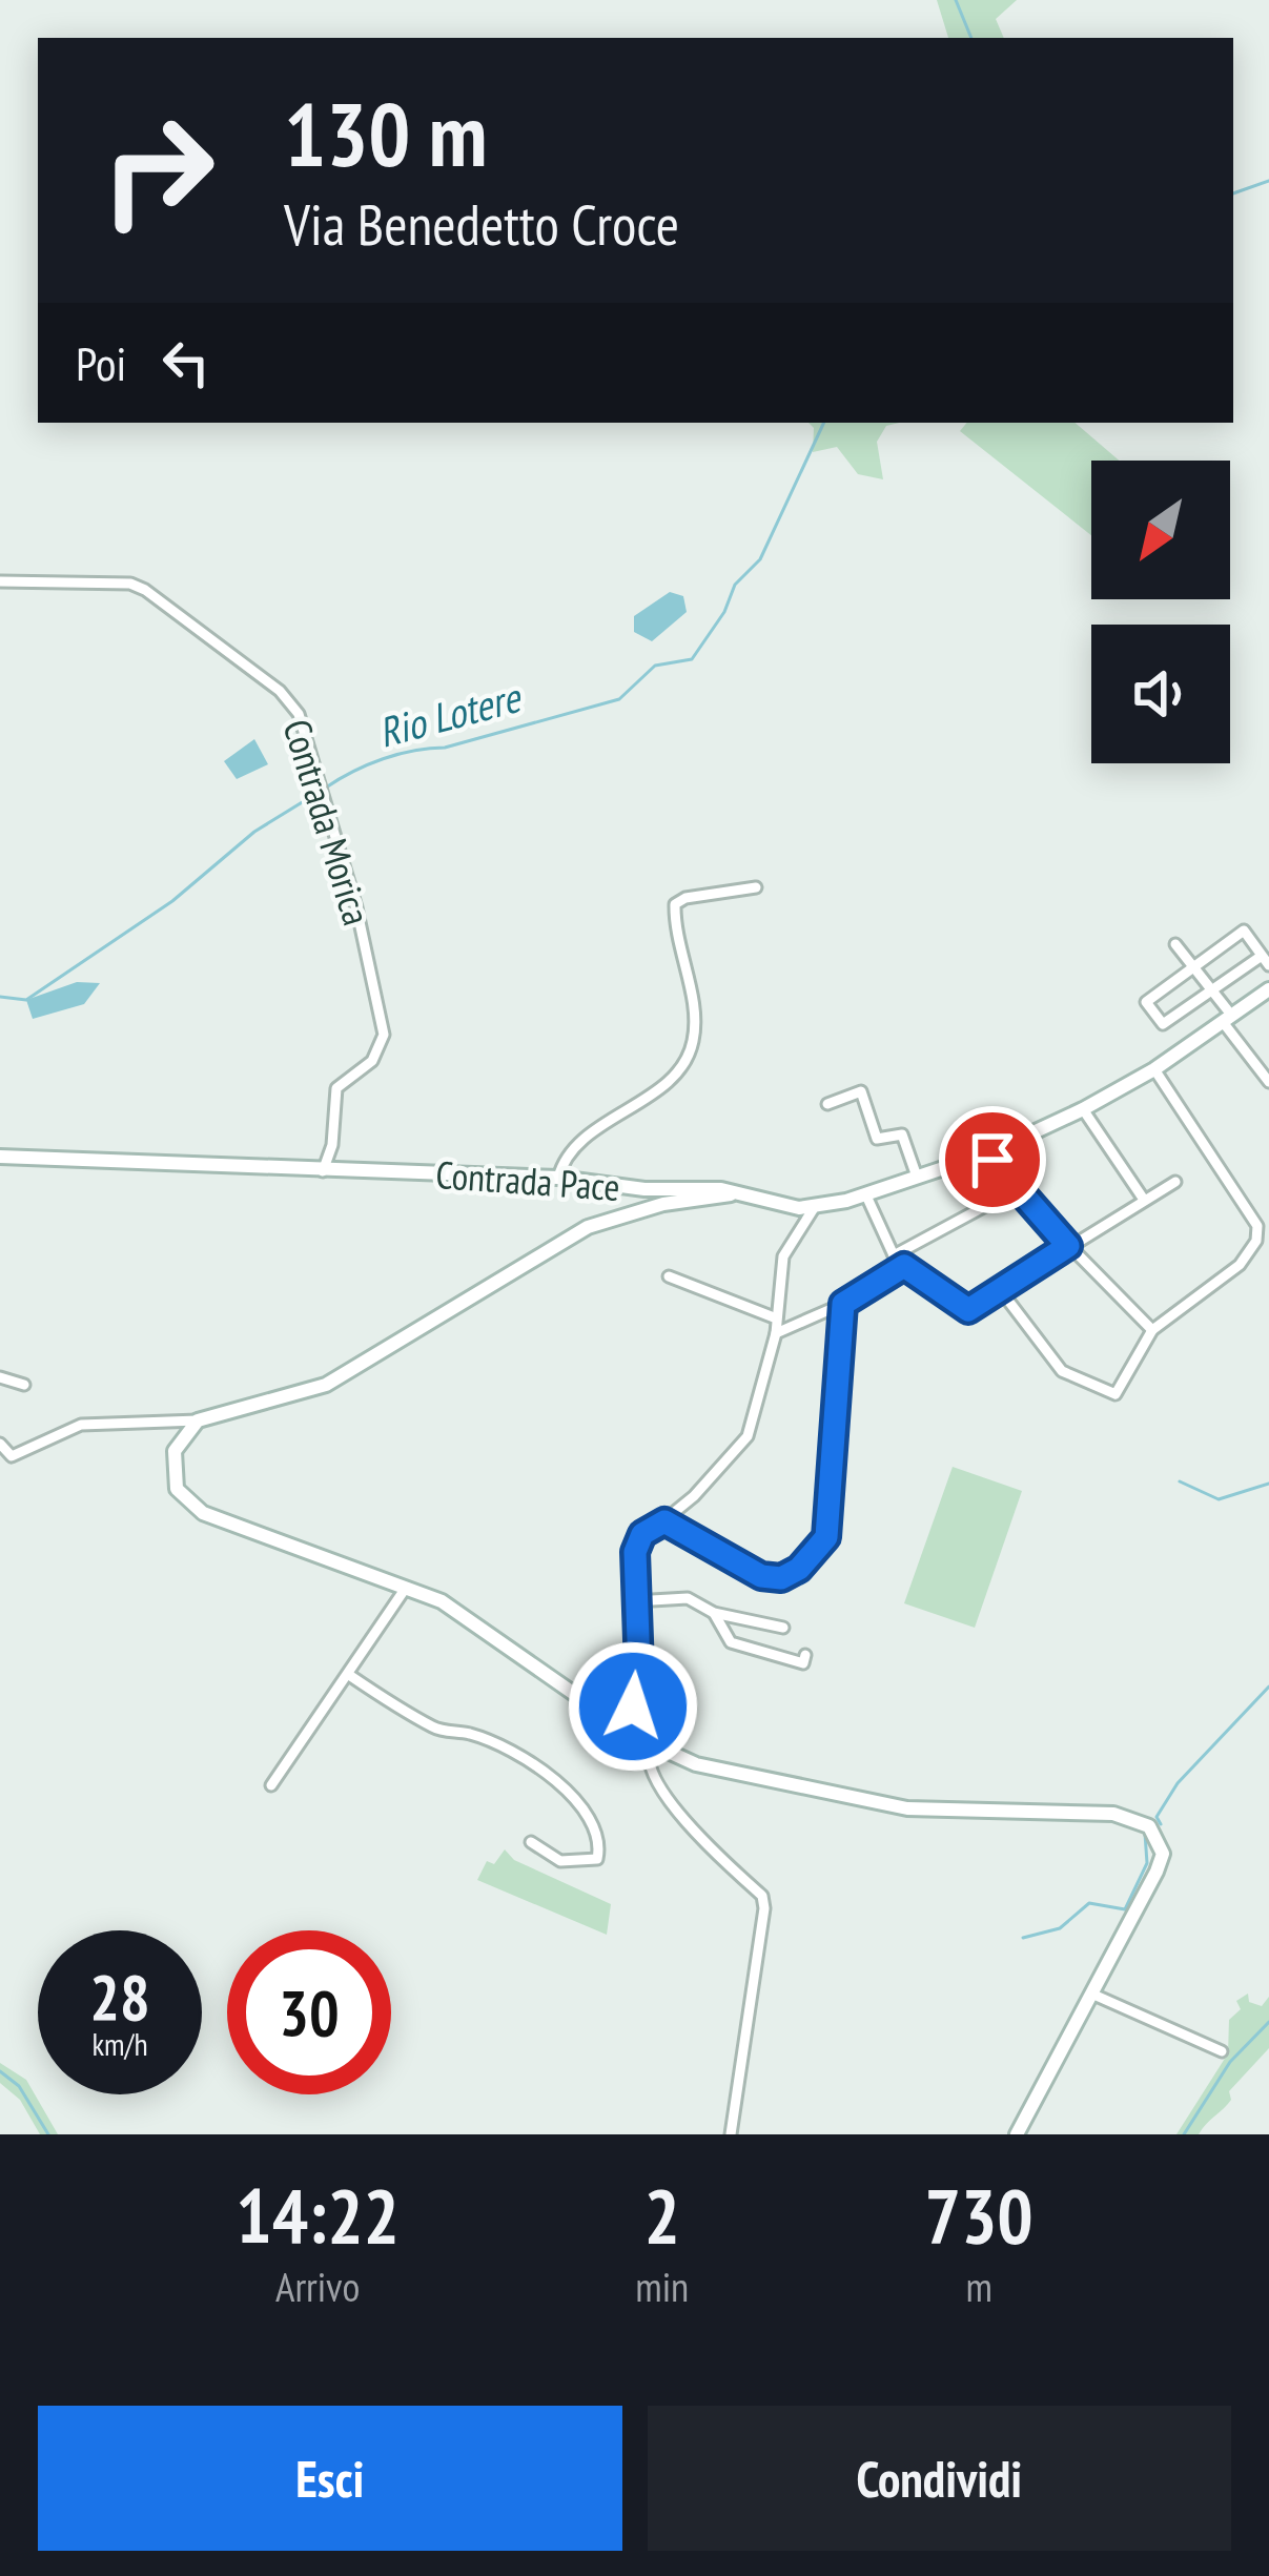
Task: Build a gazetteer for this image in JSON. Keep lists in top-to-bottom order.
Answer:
{
  "streets": {
    "main road": ["Contrada Pace"],
    "street": ["Contrada Morica"]
  },
  "crossings": [
    ["Contrada Morica", "Contrada Pace"]
  ],
  "water": ["Rio Lotere"],
  "north": "bottom left",
  "page": {
    "turn": ["130 m", "Via Benedetto Croce"],
    "then": "Poi",
    "speed": "28 km/h",
    "limit": "30",
    "eta": [
      "14:22",
      "Arrivo",
      "2",
      "min",
      "730",
      "m"
    ],
    "buttons": ["Esci", "Condividi"]
  }
}
